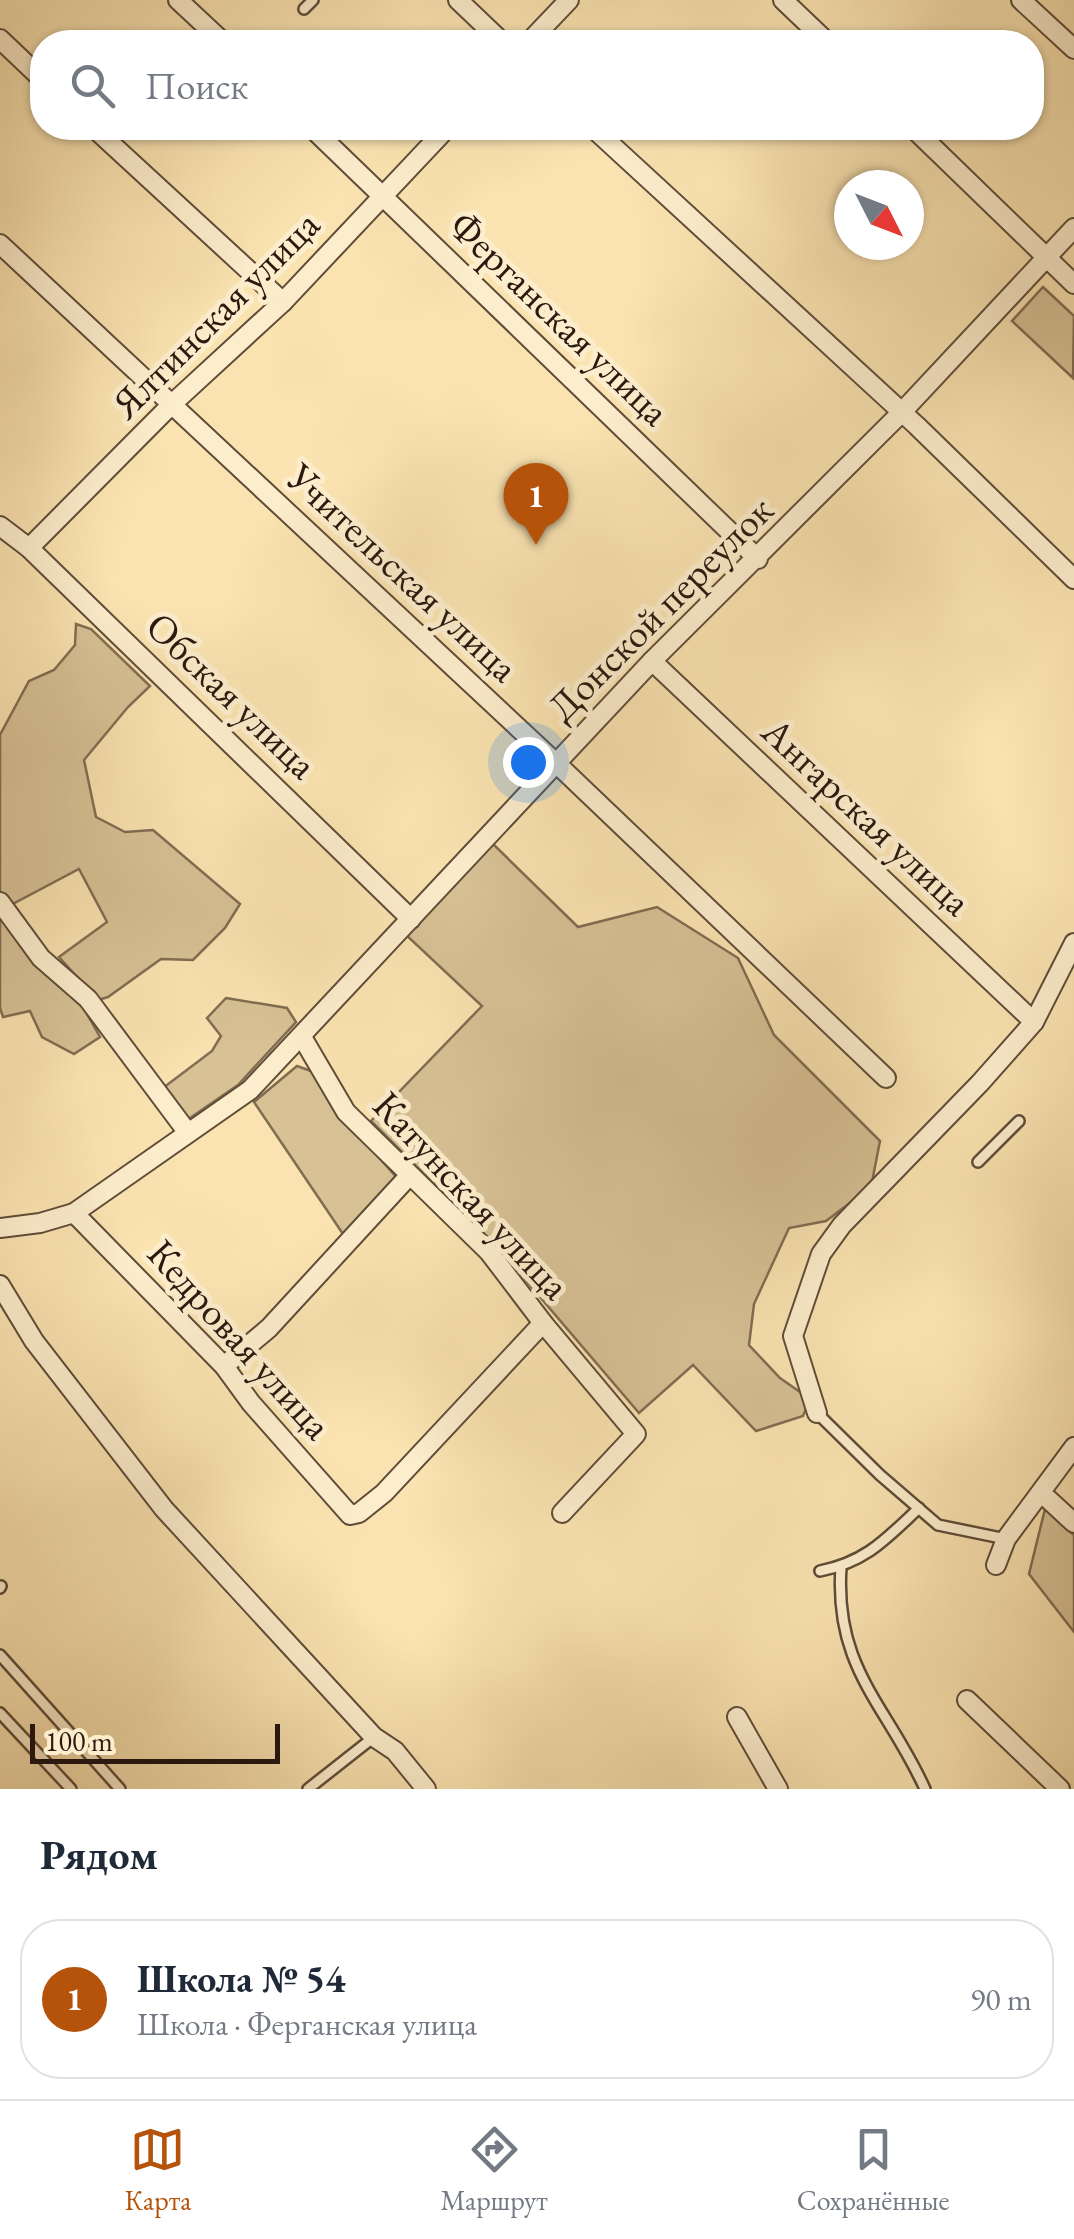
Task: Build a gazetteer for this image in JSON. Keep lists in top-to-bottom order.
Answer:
{
  "streets": {
    "street": [
      "Ялтинская улица",
      "Ферганская улица",
      "Учительская улица",
      "Донской переулок",
      "Обская улица",
      "Ангарская улица",
      "Катунская улица",
      "Кедровая улица"
    ]
  },
  "crossings": [
    ["Ялтинская улица", "Ферганская улица"],
    ["Ялтинская улица", "Учительская улица"],
    ["Ялтинская улица", "Обская улица"],
    ["Ферганская улица", "Донской переулок"],
    ["Учительская улица", "Донской переулок"],
    ["Донской переулок", "Обская улица"],
    ["Донской переулок", "Ангарская улица"],
    ["Донской переулок", "Катунская улица"],
    ["Донской переулок", "Кедровая улица"],
    ["Катунская улица", "Кедровая улица"]
  ],
  "scale_bar": "100 m",
  "north": "bottom right",
  "page": {
    "search": "Поиск",
    "pins": "1",
    "scale": "100 m",
    "heading": "Рядом",
    "list": [
      {
        "mark": "1",
        "name": "Школа № 54",
        "note": "Школа · Ферганская улица",
        "value": "90 m"
      }
    ],
    "nav": ["Карта", "Маршрут", "Сохранённые"]
  }
}
